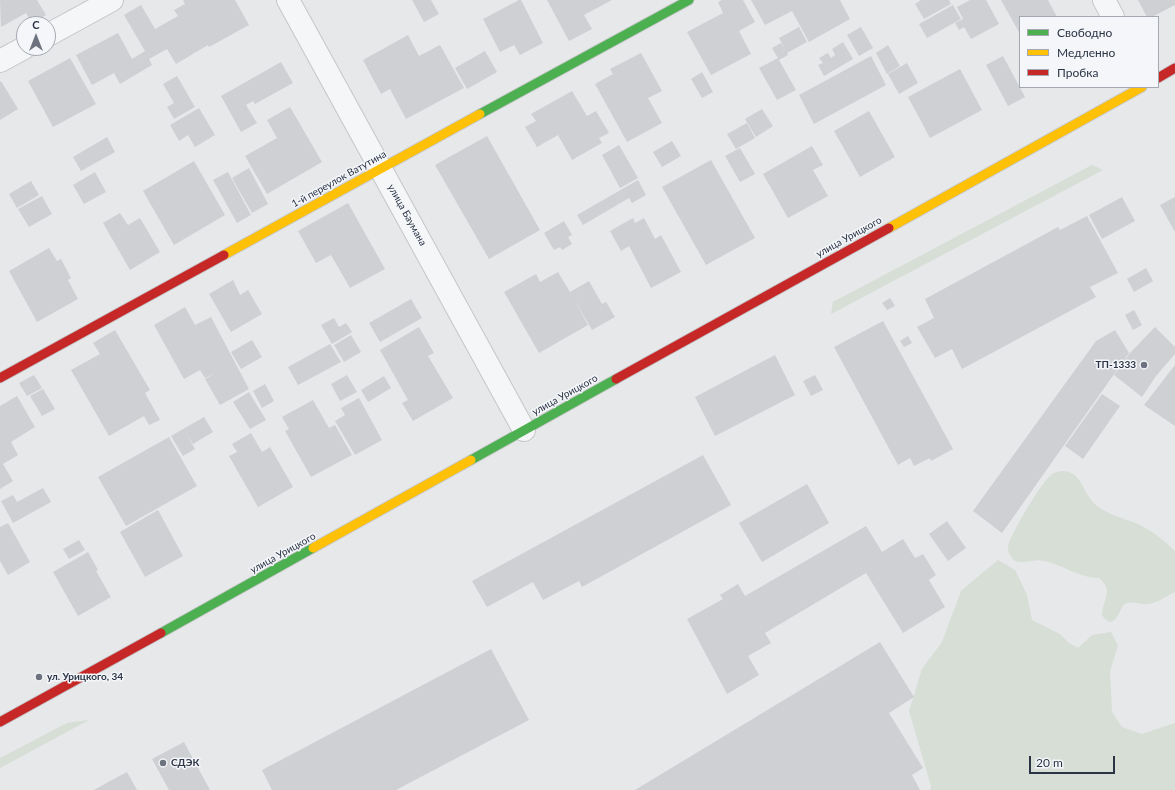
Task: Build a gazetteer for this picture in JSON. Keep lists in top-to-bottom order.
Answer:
{
  "streets": {
    "main road": ["1-й переулок Ватутина", "улица Урицкого"],
    "street": ["улица Баумана"]
  },
  "crossings": [
    ["1-й переулок Ватутина", "улица Баумана"],
    ["улица Баумана", "улица Урицкого"]
  ],
  "places": ["ТП-1333", "ул. Урицкого, 34", "СДЭК"],
  "legend": ["Свободно", "Медленно", "Пробка"],
  "scale_bar": "20 m",
  "north": "top"
}
